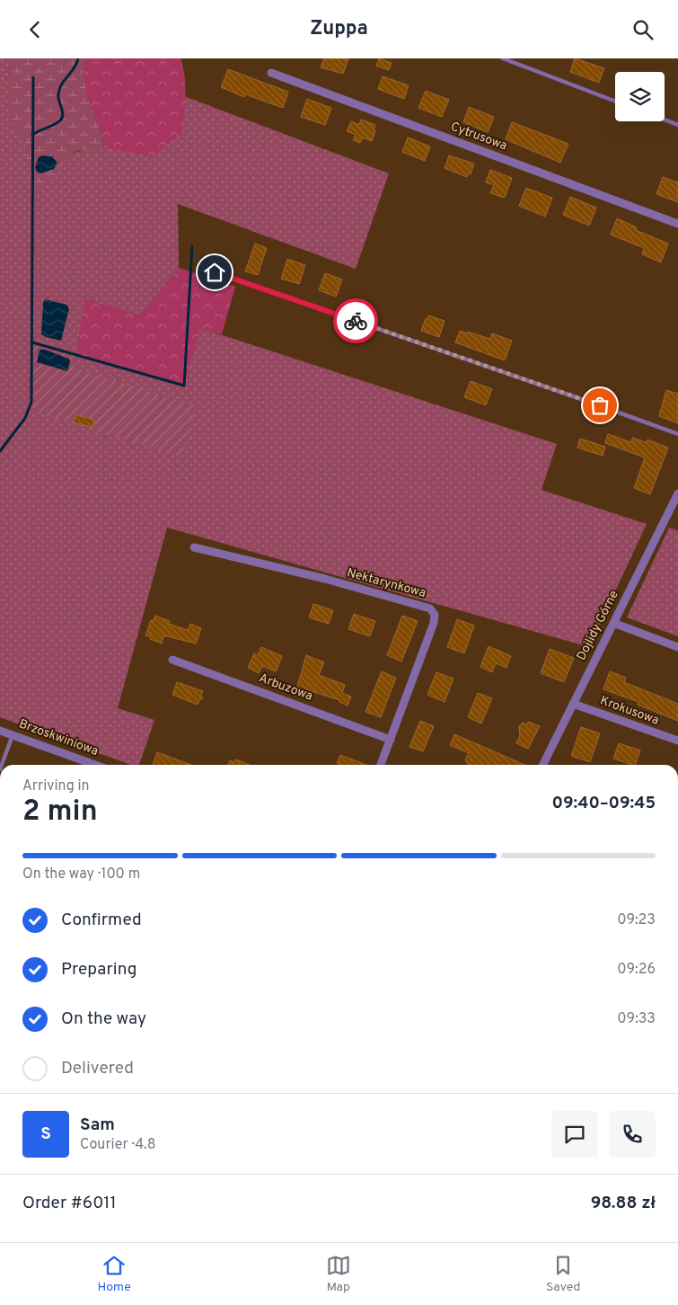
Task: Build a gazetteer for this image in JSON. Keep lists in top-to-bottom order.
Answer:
{
  "streets": {
    "street": [
      "Cytrusowa",
      "Nektarynkowa",
      "Dojlidy Górne",
      "Arbuzowa",
      "Krokusowa",
      "Brzoskwiniowa"
    ]
  },
  "crossings": [
    ["Nektarynkowa", "Arbuzowa"],
    ["Dojlidy Górne", "Krokusowa"]
  ],
  "page": {
    "header": "Zuppa",
    "heading": ["2 min", "Arriving in", "09:40–09:45"],
    "panel": [
      "Sam",
      "Courier · 4.8",
      "Order #6011",
      "98.88 zł"
    ],
    "bar": "On the way · 100 m",
    "list": [
      ["Confirmed", "09:23"],
      ["Preparing", "09:26"],
      ["On the way", "09:33"],
      "Delivered"
    ],
    "round": "S",
    "tabs": ["Home", "Map", "Saved"]
  }
}
